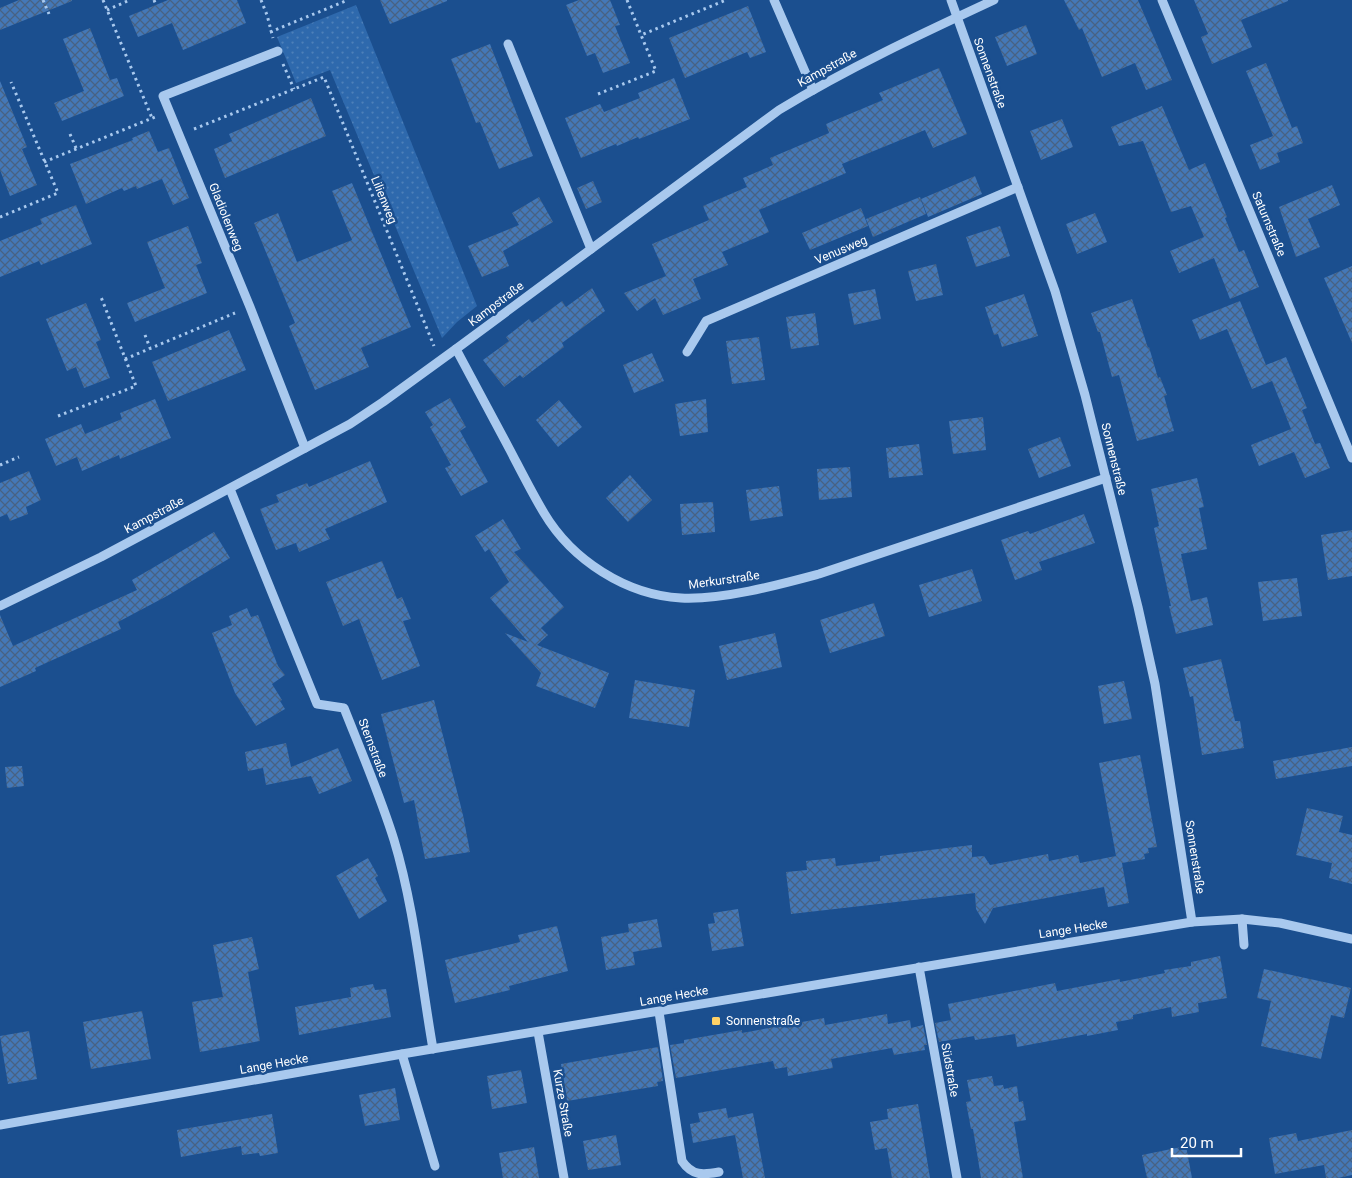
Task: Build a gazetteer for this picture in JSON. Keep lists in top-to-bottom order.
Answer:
{
  "streets": {
    "street": [
      "Kampstraße",
      "Sonnenstraße",
      "Gladiolenweg",
      "Saturnstraße",
      "Venusweg",
      "Merkurstraße",
      "Sternstraße",
      "Lange Hecke",
      "Südstraße",
      "Kurze Straße"
    ],
    "path": ["Lilienweg"]
  },
  "crossings": [
    ["Kampstraße", "Sonnenstraße"],
    ["Kampstraße", "Lilienweg"],
    ["Kampstraße", "Gladiolenweg"],
    ["Kampstraße", "Merkurstraße"],
    ["Kampstraße", "Sternstraße"],
    ["Sonnenstraße", "Venusweg"],
    ["Sonnenstraße", "Merkurstraße"],
    ["Sonnenstraße", "Lange Hecke"],
    ["Lilienweg", "Gladiolenweg"],
    ["Sternstraße", "Lange Hecke"],
    ["Lange Hecke", "Südstraße"],
    ["Lange Hecke", "Kurze Straße"]
  ],
  "places": {
    "transit": ["Sonnenstraße"]
  },
  "scale_bar": "20 m"
}
